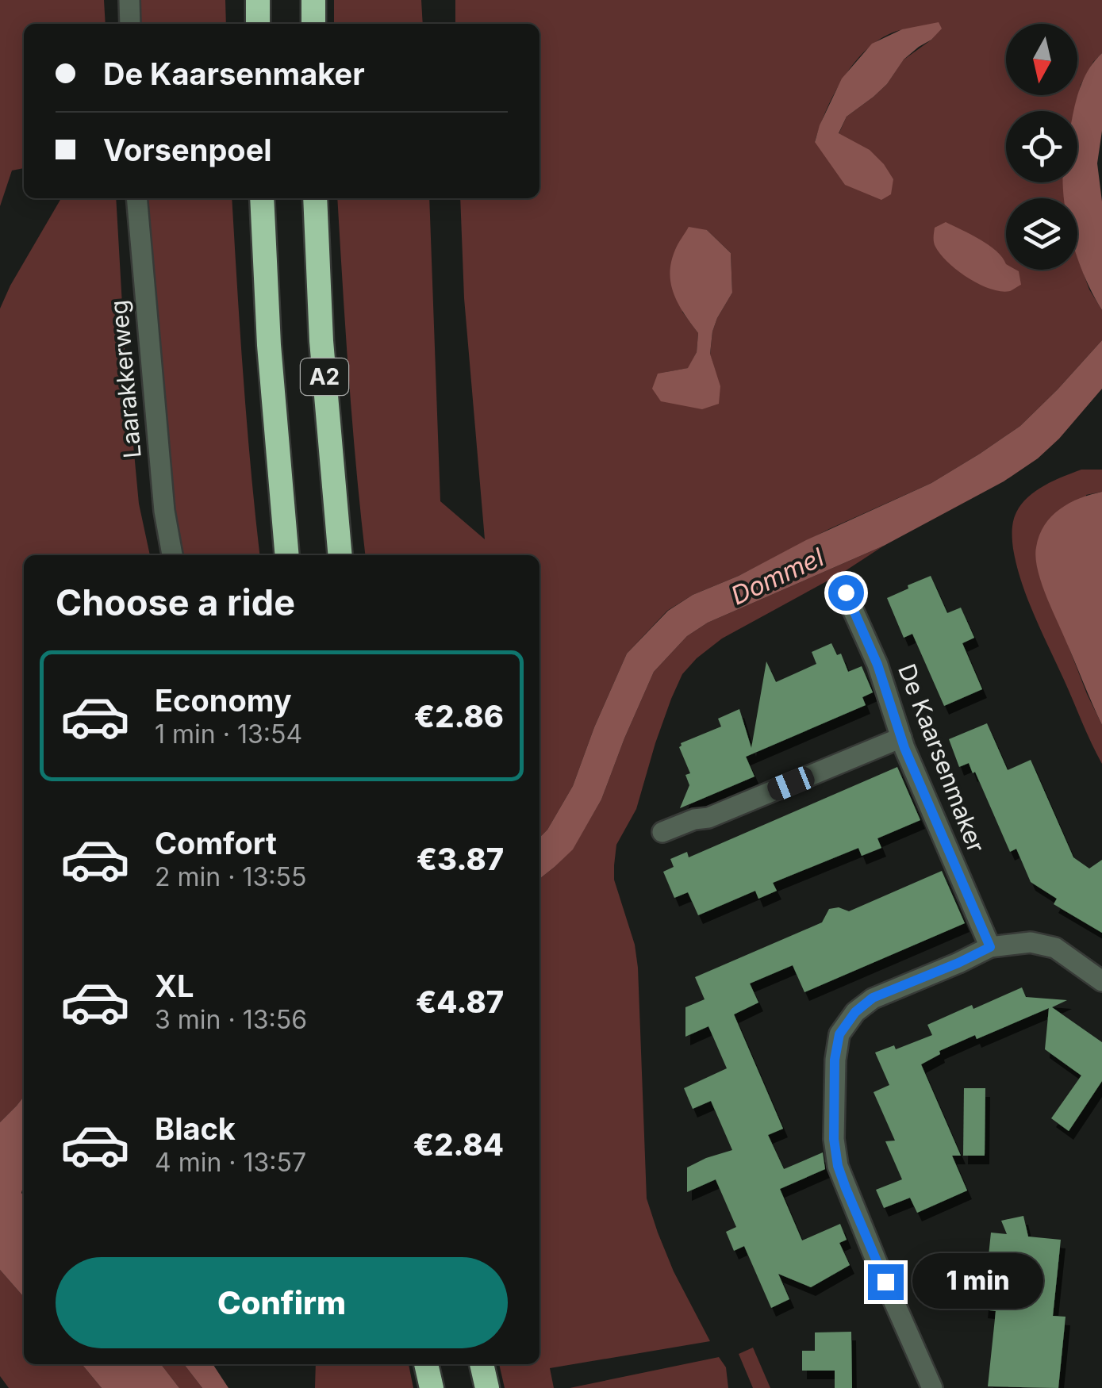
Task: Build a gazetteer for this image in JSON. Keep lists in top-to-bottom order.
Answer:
{
  "streets": {
    "highway": ["A2"],
    "street": ["Laarakkerweg", "De Kaarsenmaker"]
  },
  "water": ["Dommel"],
  "north": "bottom",
  "page": {
    "banner": ["De Kaarsenmaker", "Vorsenpoel"],
    "heading": "Choose a ride",
    "list": [
      {
        "name": "Economy",
        "note": "1 min · 13:54",
        "value": "€2.86"
      },
      {
        "name": "Comfort",
        "note": "2 min · 13:55",
        "value": "€3.87"
      },
      {
        "name": "XL",
        "note": "3 min · 13:56",
        "value": "€4.87"
      },
      {
        "name": "Black",
        "note": "4 min · 13:57",
        "value": "€2.84"
      }
    ],
    "buttons": "Confirm",
    "bubble": "1 min"
  }
}
